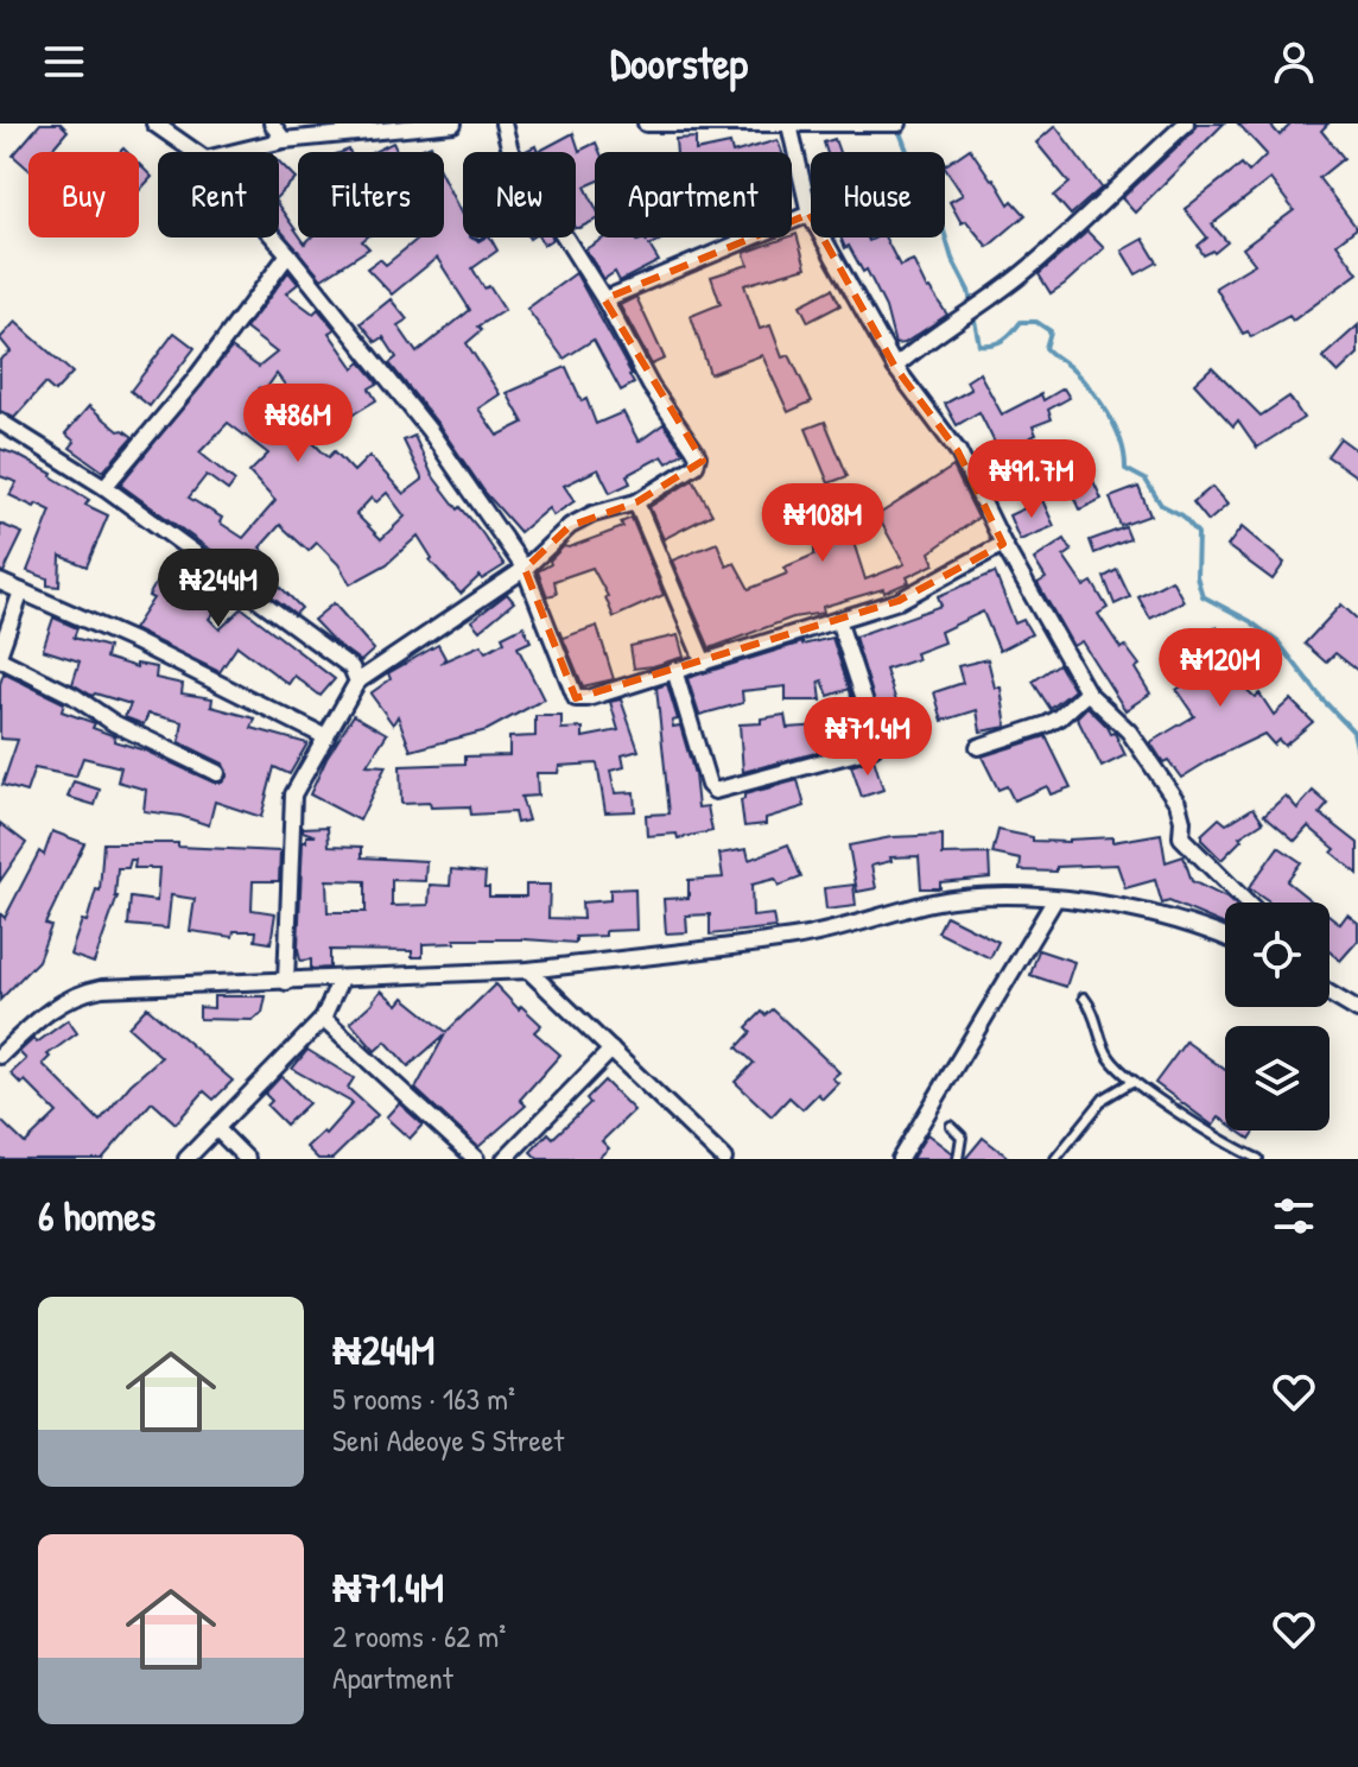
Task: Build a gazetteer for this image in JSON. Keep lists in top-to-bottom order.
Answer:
{
  "page": {
    "header": "Doorstep",
    "chip": [
      "Buy",
      "Rent",
      "Filters",
      "New",
      "Apartment",
      "House"
    ],
    "price": [
      "₦86M",
      "₦91.7M",
      "₦108M",
      "₦244M",
      "₦120M",
      "₦71.4M"
    ],
    "heading": "6 homes",
    "list": [
      {
        "name": "₦244M",
        "note": "5 rooms · 163 m² · Seni Adeoye S Street"
      },
      {
        "name": "₦71.4M",
        "note": "2 rooms · 62 m² · Apartment"
      }
    ]
  }
}
